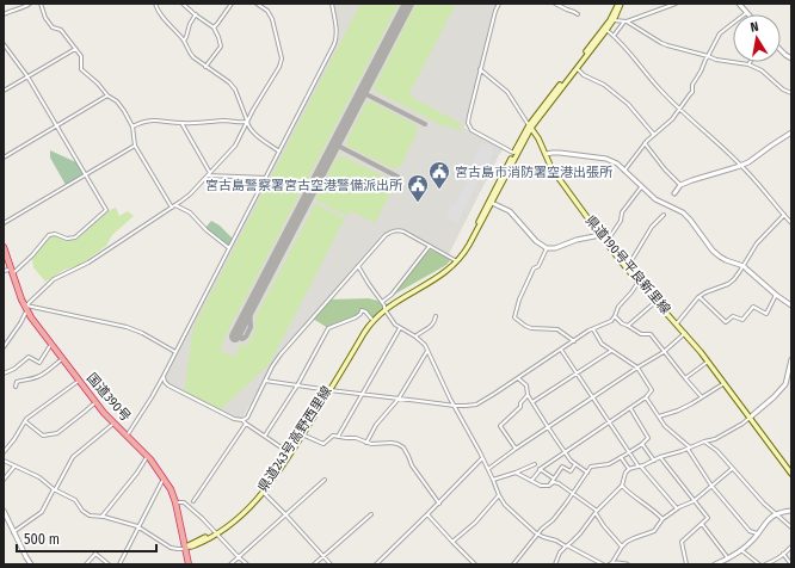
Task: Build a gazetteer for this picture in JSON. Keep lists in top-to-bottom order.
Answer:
{
  "streets": {
    "highway": ["国道390号"],
    "main road": ["県道190号平良新里線", "県道243号高野西里線"]
  },
  "crossings": [
    ["県道190号平良新里線", "県道243号高野西里線"],
    ["国道390号", "県道243号高野西里線"]
  ],
  "places": {
    "public building": ["宮古島市消防署空港出張所", "宮古島警察署宮古空港警備派出所"]
  },
  "scale_bar": "500 m",
  "north": "top"
}
